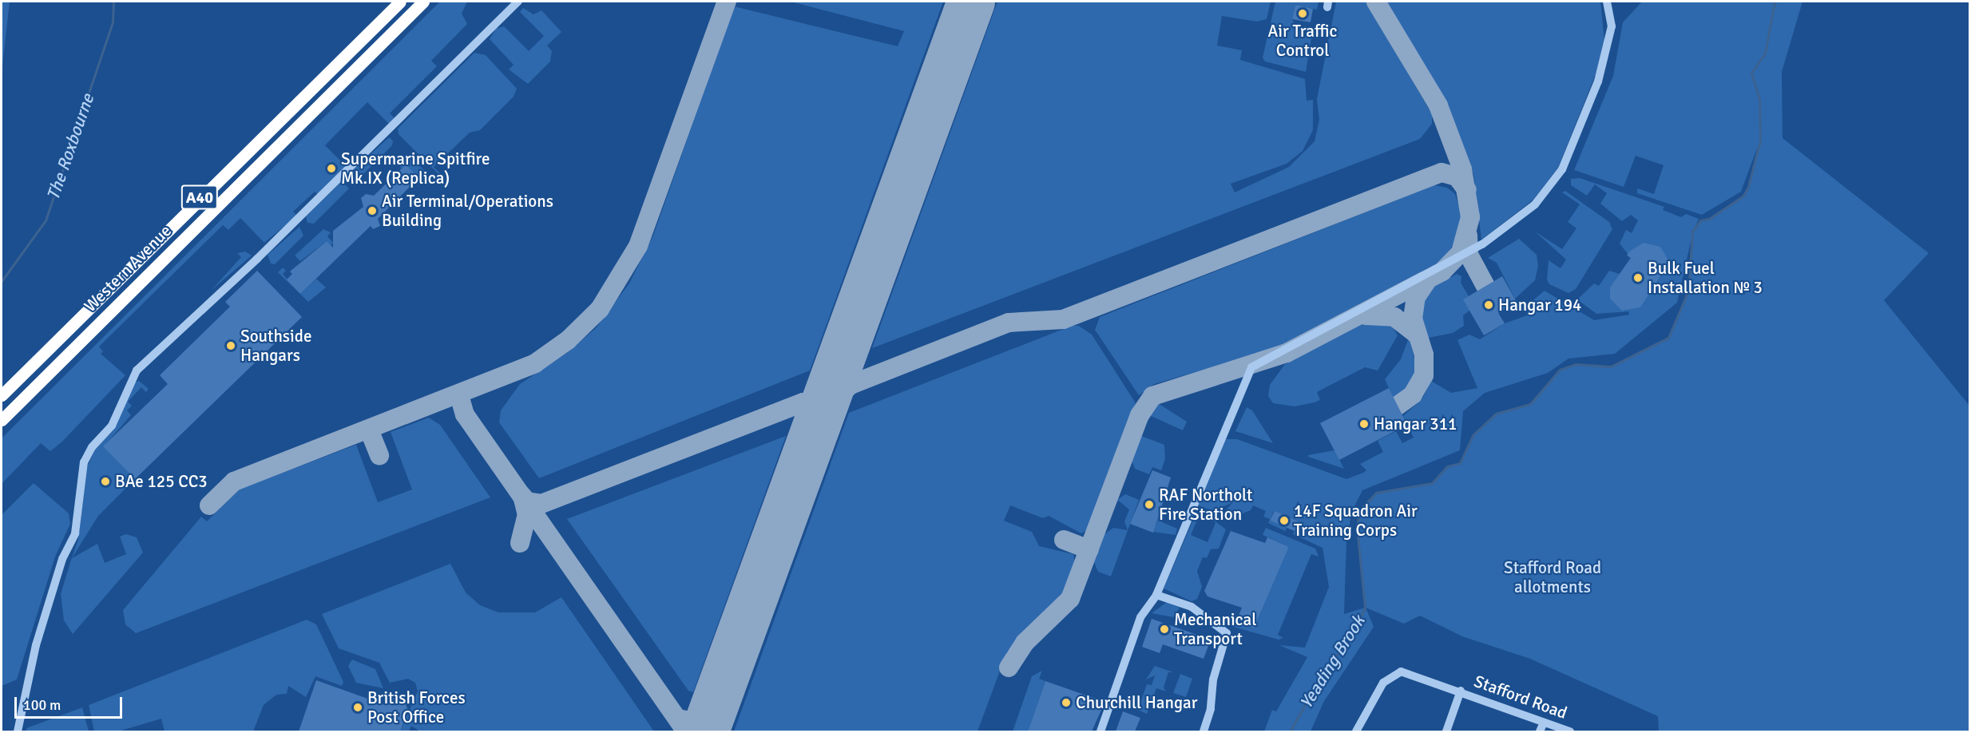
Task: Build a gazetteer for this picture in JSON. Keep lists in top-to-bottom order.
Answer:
{
  "streets": {
    "highway": ["A40", "Western Avenue"],
    "street": ["Stafford Road"]
  },
  "water": ["The Roxbourne", "Yeading Brook"],
  "parks": ["Stafford Road allotments"],
  "places": [
    "Air Traffic Control",
    "Supermarine Spitfire Mk.IX (Replica)",
    "Air Terminal/Operations Building",
    "Bulk Fuel Installation № 3",
    "Hangar 194",
    "Southside Hangars",
    "Hangar 311",
    "BAe 125 CC3",
    "RAF Northolt Fire Station",
    "14F Squadron Air Training Corps",
    "Mechanical Transport",
    "Churchill Hangar",
    "British Forces Post Office"
  ],
  "scale_bar": "100 m"
}
